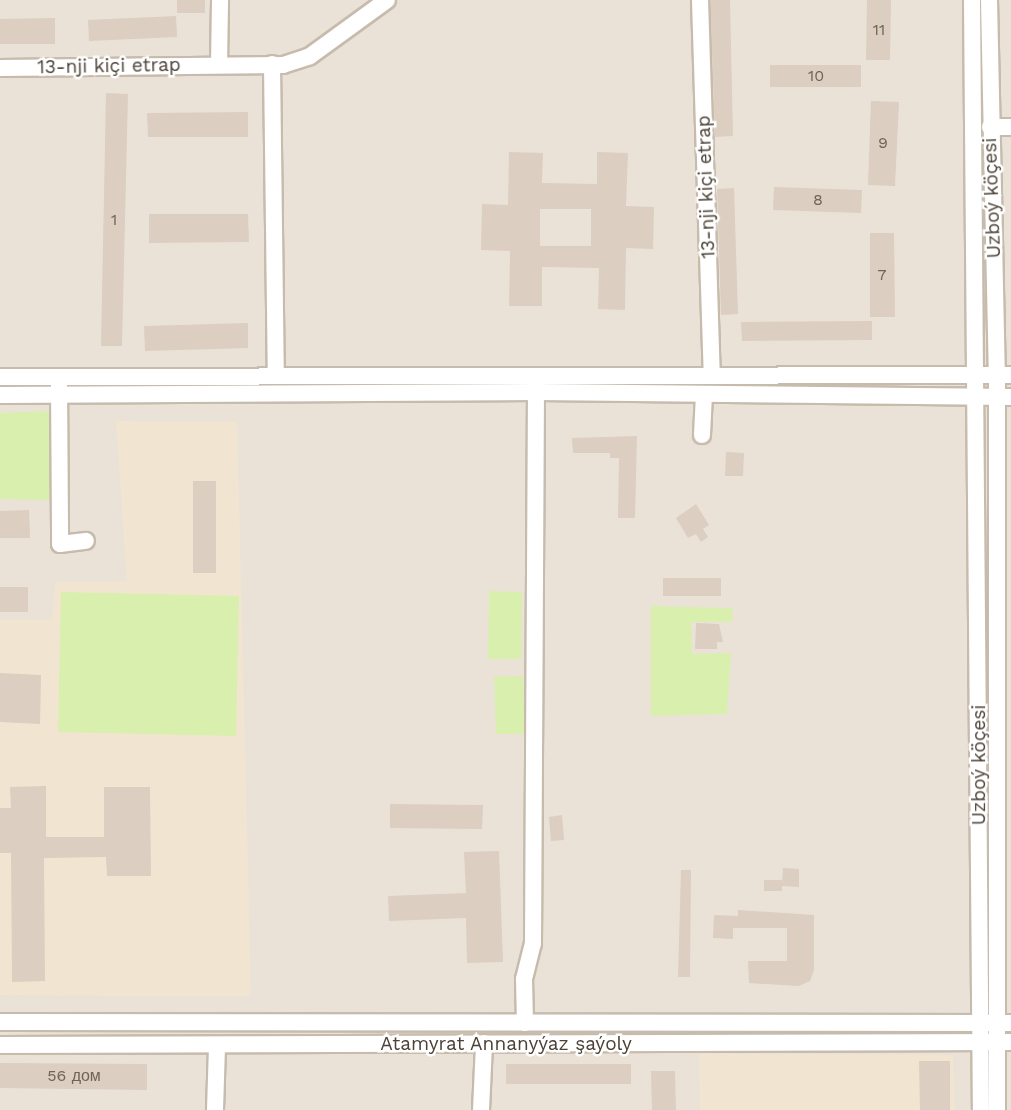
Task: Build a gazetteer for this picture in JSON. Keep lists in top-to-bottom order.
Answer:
{
  "streets": {
    "street": ["13-nji kiçi etrap", "Uzboý köçesi", "Atamyrat Annanyýaz şaýoly"]
  },
  "crossings": [
    ["Uzboý köçesi", "Atamyrat Annanyýaz şaýoly"]
  ],
  "house_numbers": [
    "11",
    "10",
    "9",
    "8",
    "1",
    "7",
    "56 дом"
  ]
}
